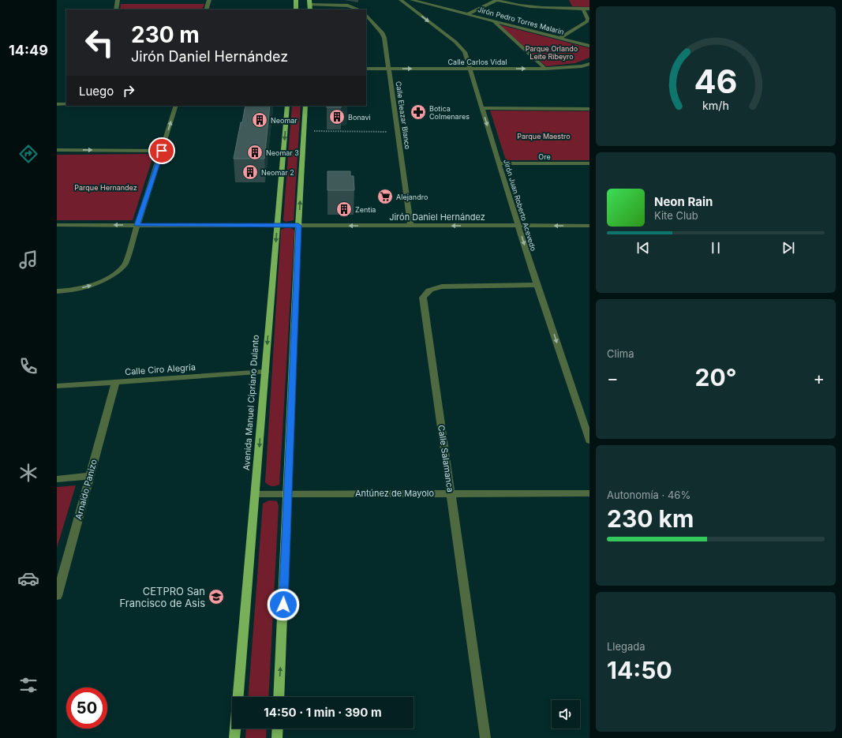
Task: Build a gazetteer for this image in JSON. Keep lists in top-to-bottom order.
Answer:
{
  "streets": {
    "main road": ["Avenida Manuel Cipriano Dulanto"],
    "street": [
      "Jirón Pedro Torres Malarin",
      "Calle Carlos Vidal",
      "Calle Eleazar Blanco",
      "Ore",
      "Jirón Juan Roberto Acevedo",
      "Jirón Daniel Hernández",
      "Calle Ciro Alegría",
      "Calle Salamanca",
      "Arnaldo Panizo",
      "Antúnez de Mayolo"
    ]
  },
  "crossings": [
    ["Calle Carlos Vidal", "Calle Eleazar Blanco"],
    ["Calle Carlos Vidal", "Jirón Juan Roberto Acevedo"],
    ["Calle Eleazar Blanco", "Jirón Daniel Hernández"],
    ["Ore", "Jirón Juan Roberto Acevedo"],
    ["Jirón Juan Roberto Acevedo", "Jirón Daniel Hernández"],
    ["Jirón Juan Roberto Acevedo", "Calle Salamanca"],
    ["Jirón Daniel Hernández", "Avenida Manuel Cipriano Dulanto"],
    ["Calle Ciro Alegría", "Avenida Manuel Cipriano Dulanto"],
    ["Calle Ciro Alegría", "Arnaldo Panizo"],
    ["Avenida Manuel Cipriano Dulanto", "Antúnez de Mayolo"],
    ["Calle Salamanca", "Antúnez de Mayolo"]
  ],
  "one_way": ["Jirón Juan Roberto Acevedo", "Jirón Daniel Hernández"],
  "parks": ["Parque Orlando Leite Ribeyro", "Parque Maestro", "Parque Hernandez"],
  "places": {
    "pharmacy": ["Botica Colmenares"],
    "building": [
      "Bonavi",
      "Neomar",
      "Neomar 3",
      "Neomar 2",
      "Zentia"
    ],
    "supermarket": ["Alejandro"],
    "school or university": ["CETPRO San Francisco de Asis"]
  },
  "page": {
    "tabs": "14:49",
    "turn": ["230 m", "Jirón Daniel Hernández"],
    "then": "Luego",
    "song": ["Neon Rain", "Kite Club"],
    "tile": [
      "Clima",
      ["Autonomía · 46%", "230 km"],
      ["Llegada", "14:50"]
    ],
    "heat": ["−", "20°", "+"],
    "limit": "50",
    "trip": "14:50 · 1 min · 390 m",
    "gauge": ["46", "km/h"]
  }
}
